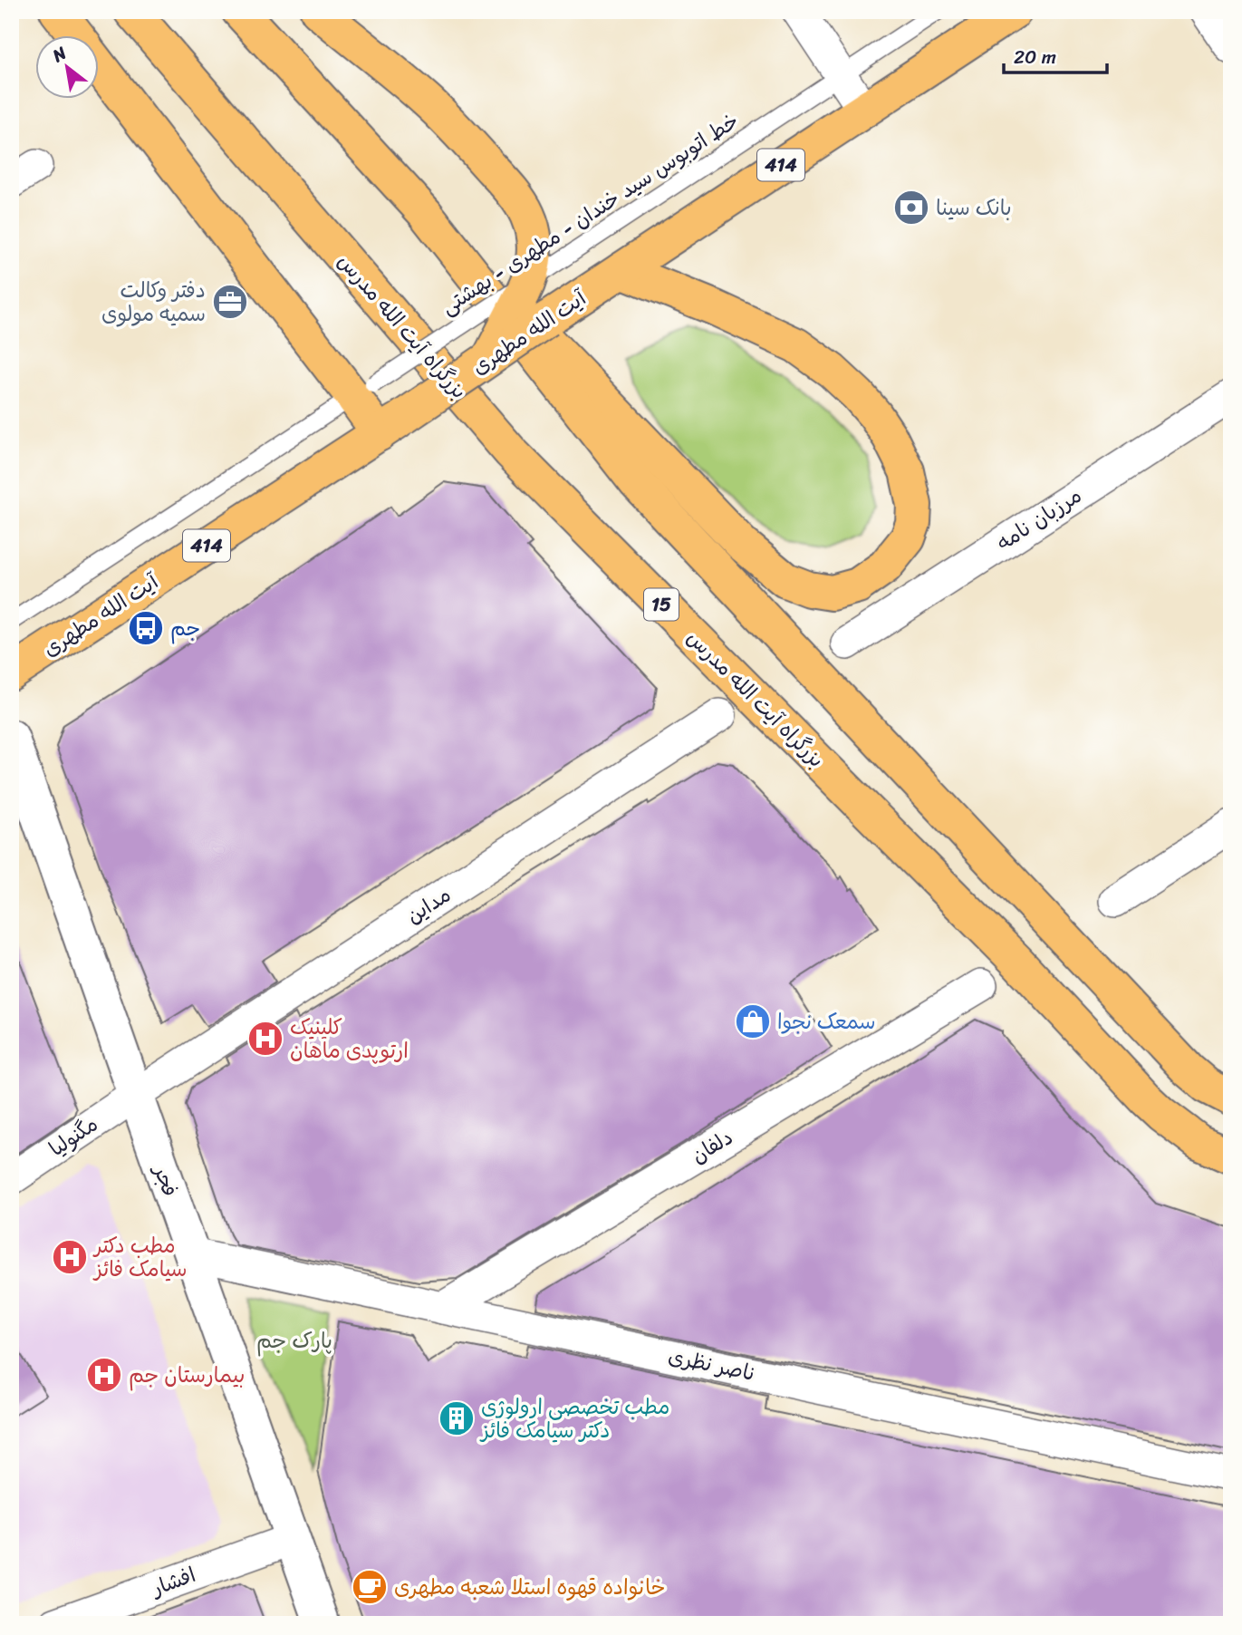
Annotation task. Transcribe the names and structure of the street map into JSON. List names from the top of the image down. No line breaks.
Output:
{"streets":{"main road":["414","بزرگراه آیت الله مدرس","آیت الله مطهری","15"],"street":["مرزبان نامه","مداین","مگنولیا","دلفان","فجر","ناصر نظری","افشار"],"lane":["خط اتوبوس سید خندان - مطهری - بهشتی"]},"crossings":[["مداین","مگنولیا"],["مداین","فجر"],["مگنولیا","فجر"],["دلفان","ناصر نظری"],["فجر","ناصر نظری"],["فجر","افشار"]],"parks":["پارک جم"],"places":{"bank":["بانک سینا"],"office":["دفتر وکالت سمیه مولوی"],"bus stop":["جم"],"shop":["سمعک نجوا"],"hospital":["کلینیک ارتوپدی ماهان","مطب دکتر سیامک فائز","بیمارستان جم"],"building":["مطب تخصصی ارولوژی دکتر سیامک فائز"],"cafe":["خانواده قهوه استلا شعبه مطهری"]},"scale_bar":"20 m","north":"top left"}
